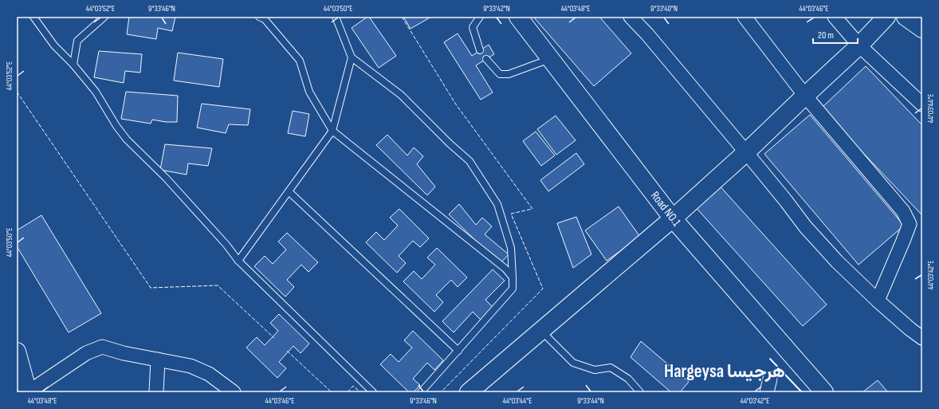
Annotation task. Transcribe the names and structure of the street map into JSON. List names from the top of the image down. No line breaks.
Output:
{"streets":{"main road":["Road NO.1"]},"districts":["Hargeysa هرجيسا"],"scale_bar":"20 m","coordinates":["44°03'52\"E","9°33'46\"N","44°03'50\"E","9°33'42\"N","44°03'48\"E","9°33'40\"N","44°03'46\"E","44°03'44\"E","44°03'42\"E","9°33'44\"N"]}
